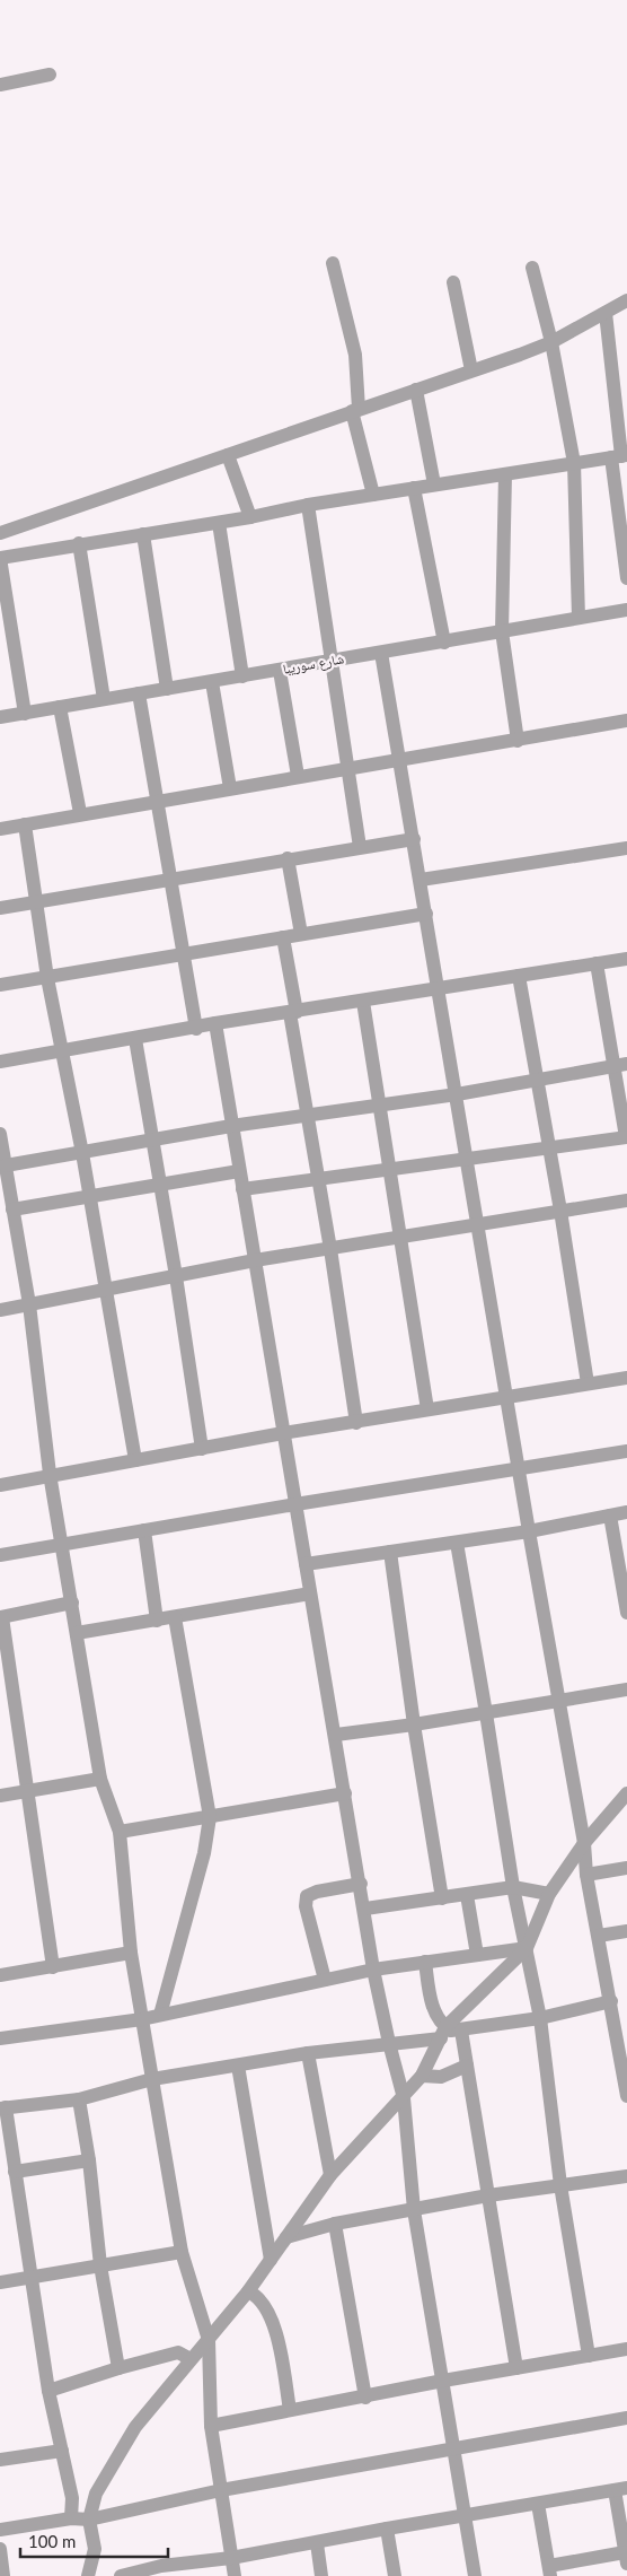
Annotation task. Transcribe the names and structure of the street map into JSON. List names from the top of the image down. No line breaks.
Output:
{"streets":{"street":["شارع سوريبا"]},"scale_bar":"100 m"}
